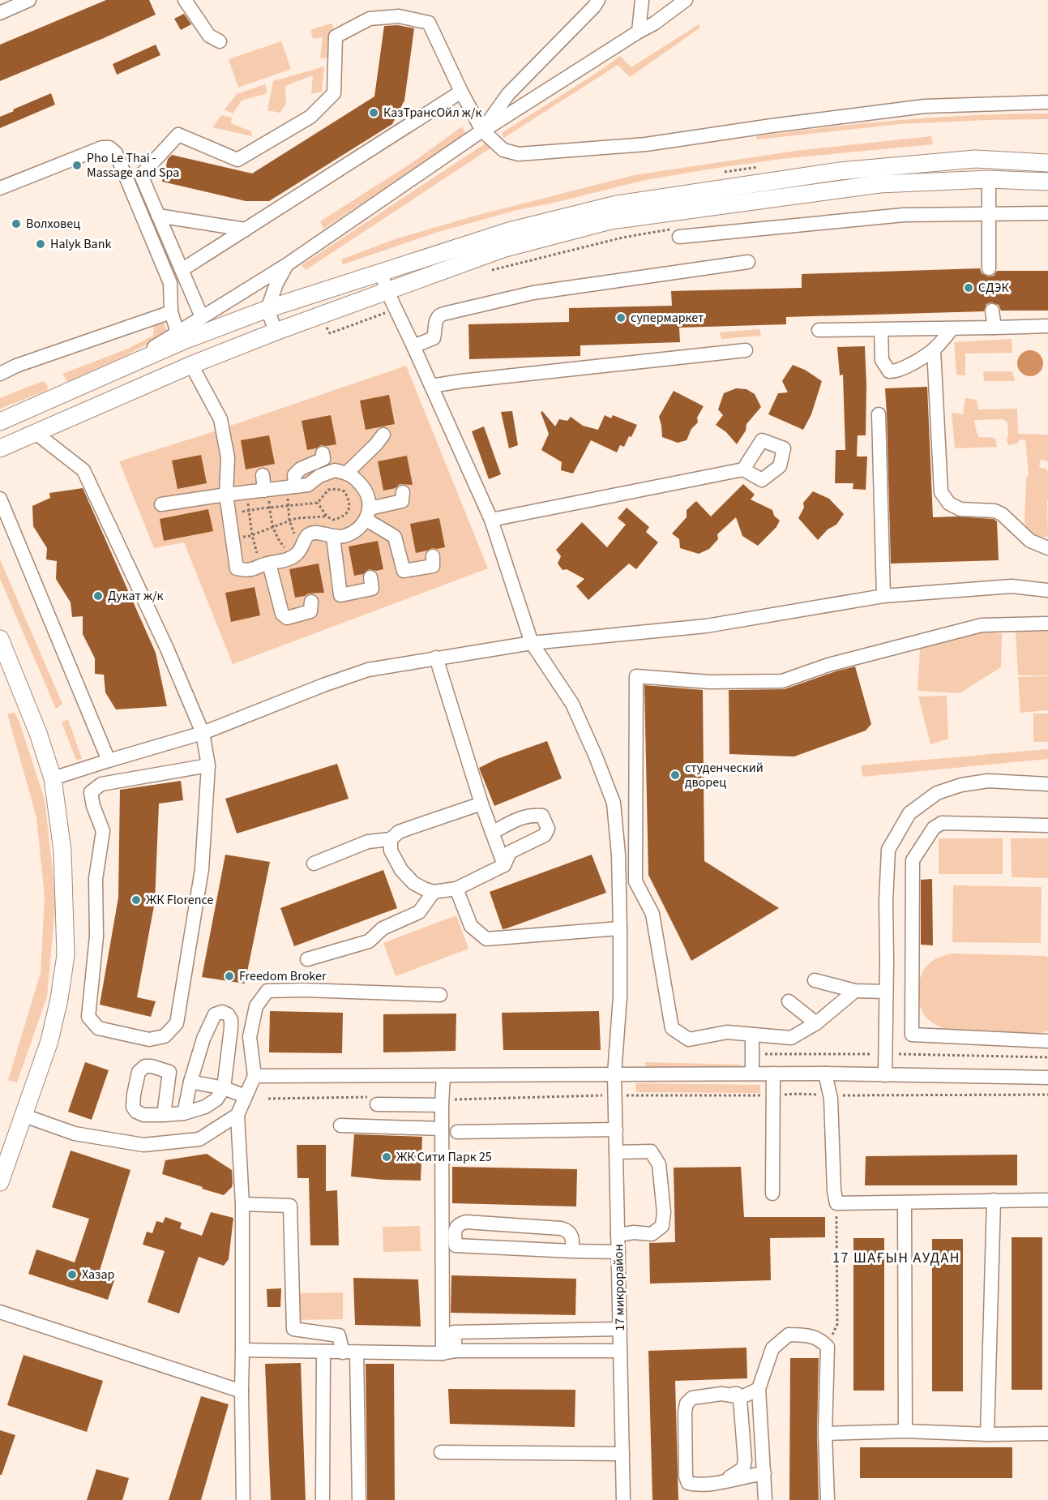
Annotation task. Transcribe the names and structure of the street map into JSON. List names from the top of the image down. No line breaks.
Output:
{"streets":{"street":["17 микрорайон"]},"districts":["17 ШАҒЫН АУДАН"],"places":["КазТрансОйл ж/к","Pho Le Thai - Massage and Spa","Волховец","Halyk Bank","СДЭК","супермаркет","Дукат ж/к","студенческий дворец","ЖК Florence","Freedom Broker","ЖК Сити Парк 25","Хазар"]}
